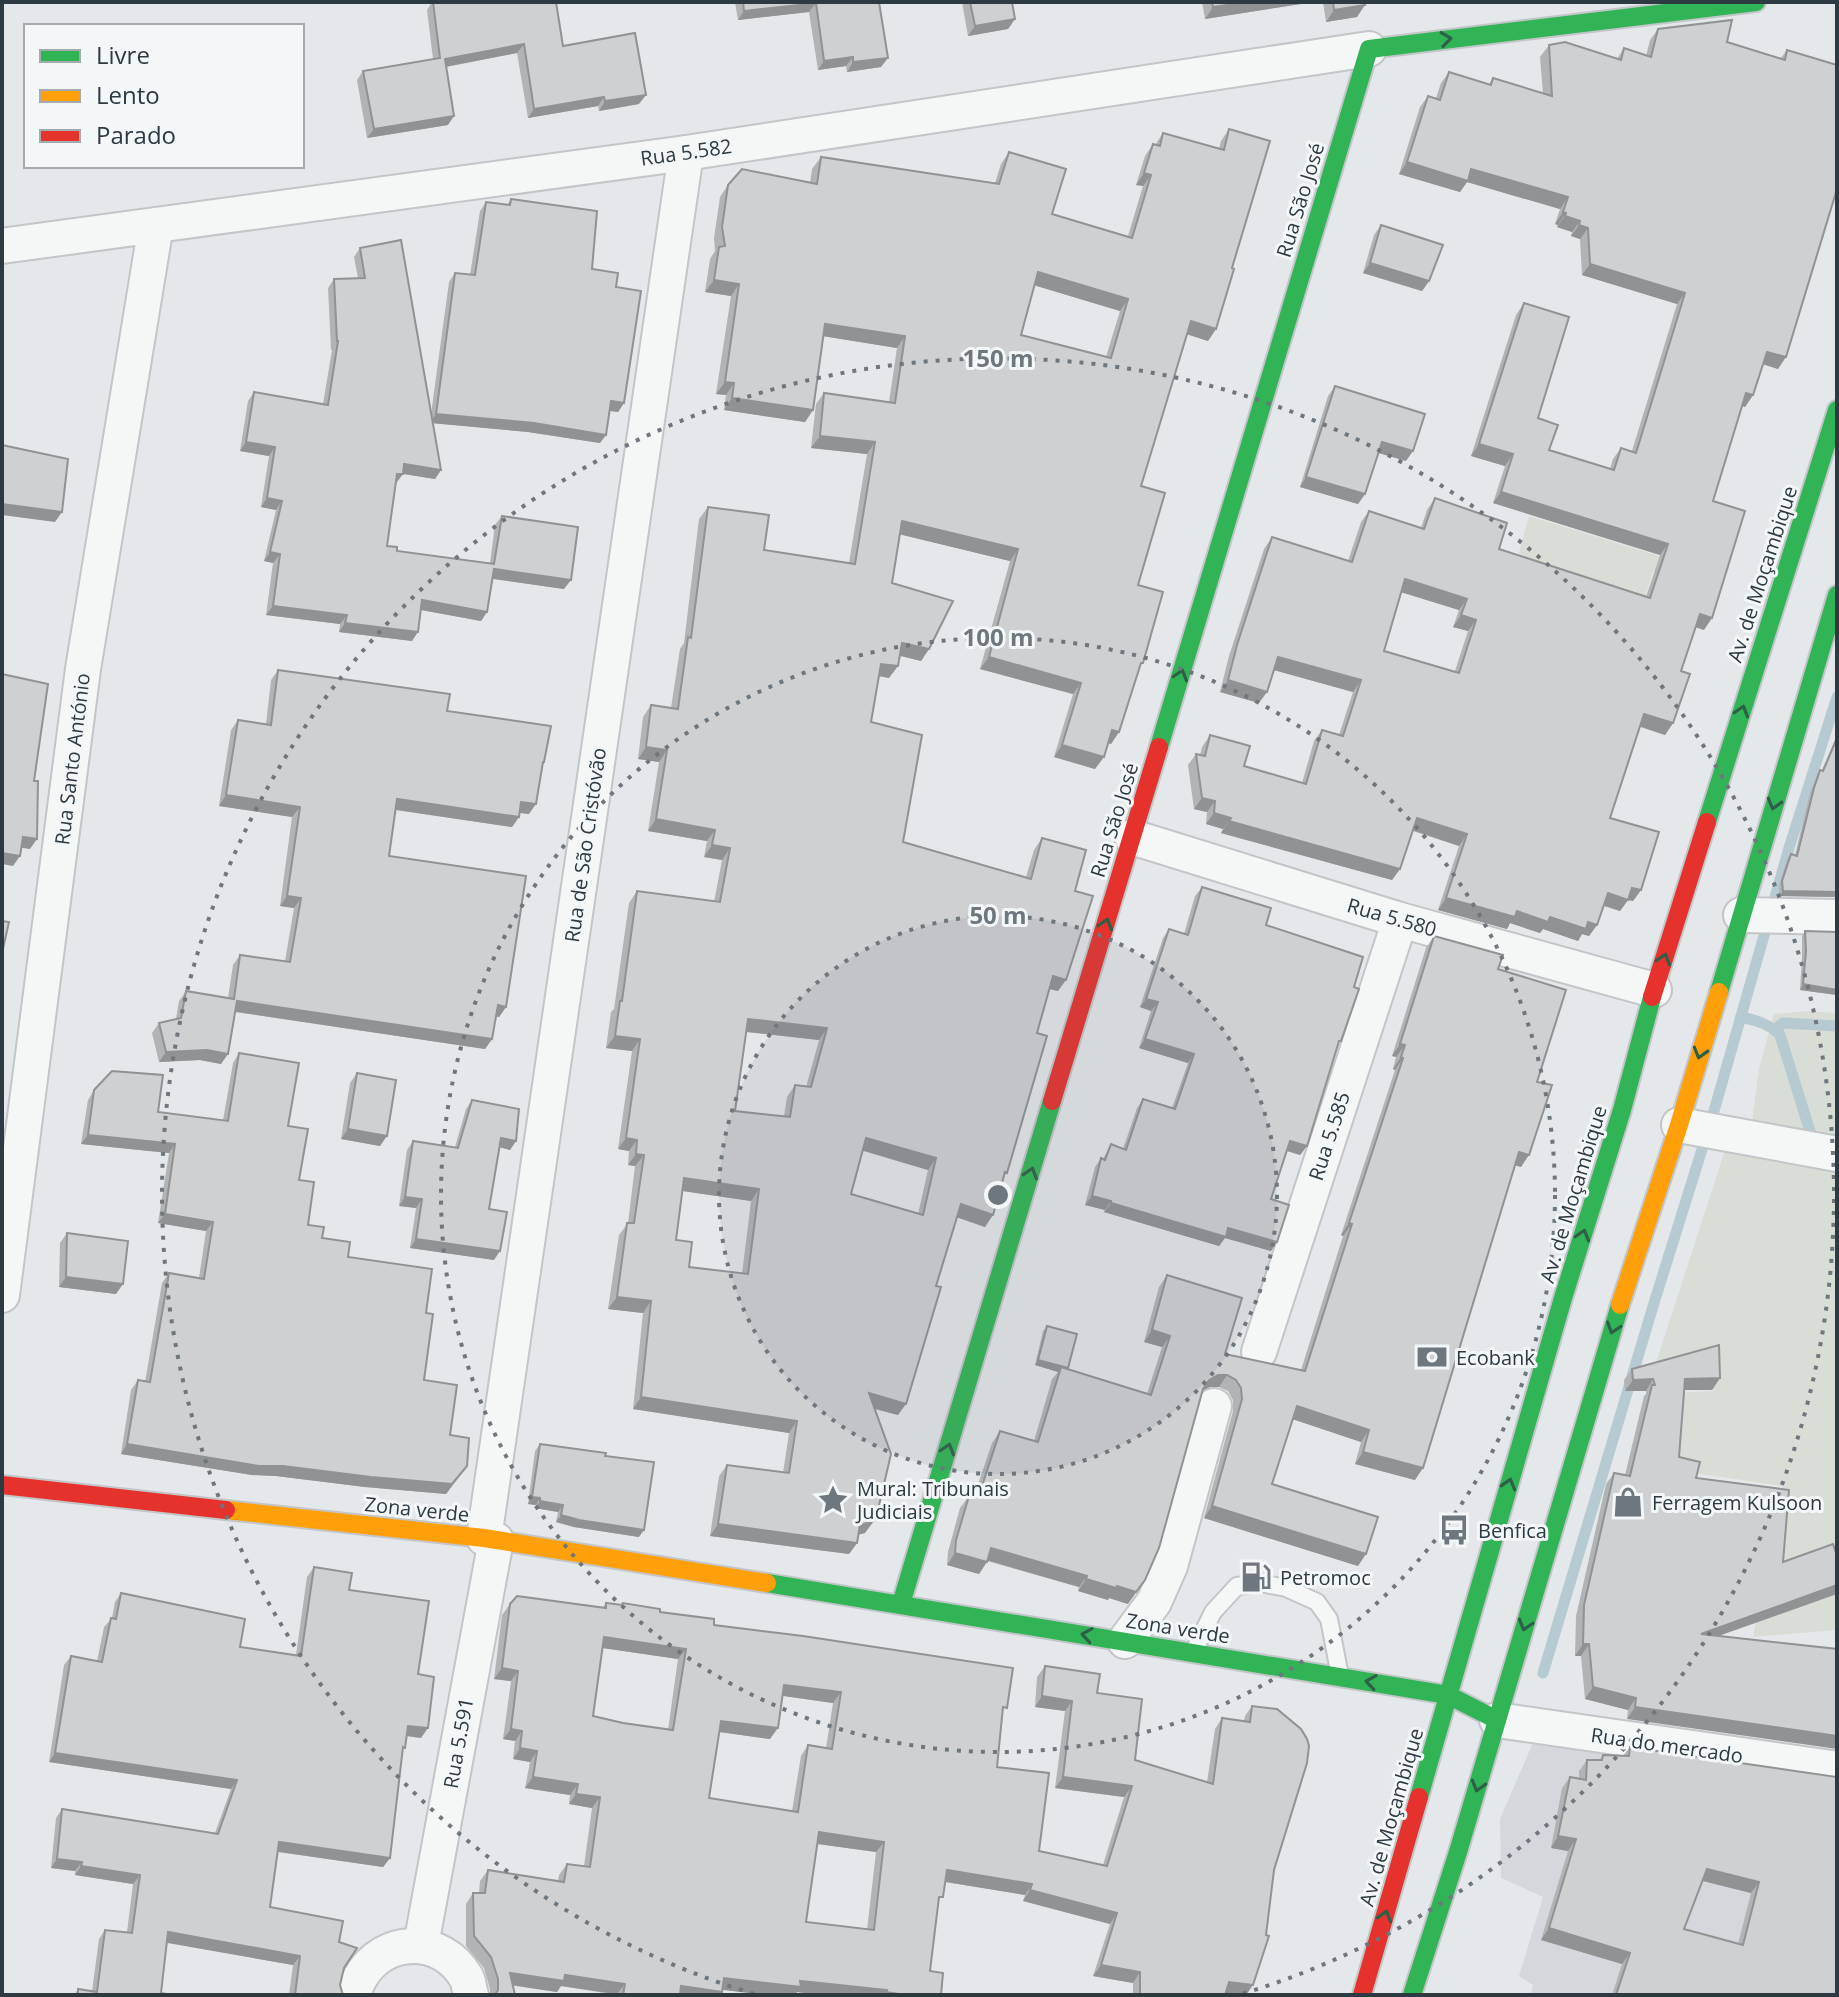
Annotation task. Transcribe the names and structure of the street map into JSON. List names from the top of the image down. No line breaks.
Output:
{"streets":{"main road":["Rua São José","Av. de Moçambique","Zona verde"],"street":["Rua 5.582","Rua Santo António","Rua de São Cristóvão","Rua 5.580","Rua 5.585","Rua 5.591","Rua do mercado"]},"crossings":[["Rua 5.582","Rua São José"],["Rua 5.582","Rua Santo António"],["Rua 5.582","Rua de São Cristóvão"],["Rua São José","Rua 5.580"],["Rua São José","Zona verde"],["Av. de Moçambique","Rua 5.580"],["Av. de Moçambique","Zona verde"],["Rua de São Cristóvão","Zona verde"],["Rua de São Cristóvão","Rua 5.591"],["Rua 5.580","Rua 5.585"],["Zona verde","Rua 5.591"],["Zona verde","Rua do mercado"]],"one_way":["Rua São José"],"places":{"bank":["Ecobank"],"place":["Mural: Tribunais Judiciais"],"shop":["Ferragem Kulsoon"],"bus stop":["Benfica"],"fuel station":["Petromoc"]},"legend":["Livre","Lento","Parado"],"rings":["150 m","100 m","50 m"]}
